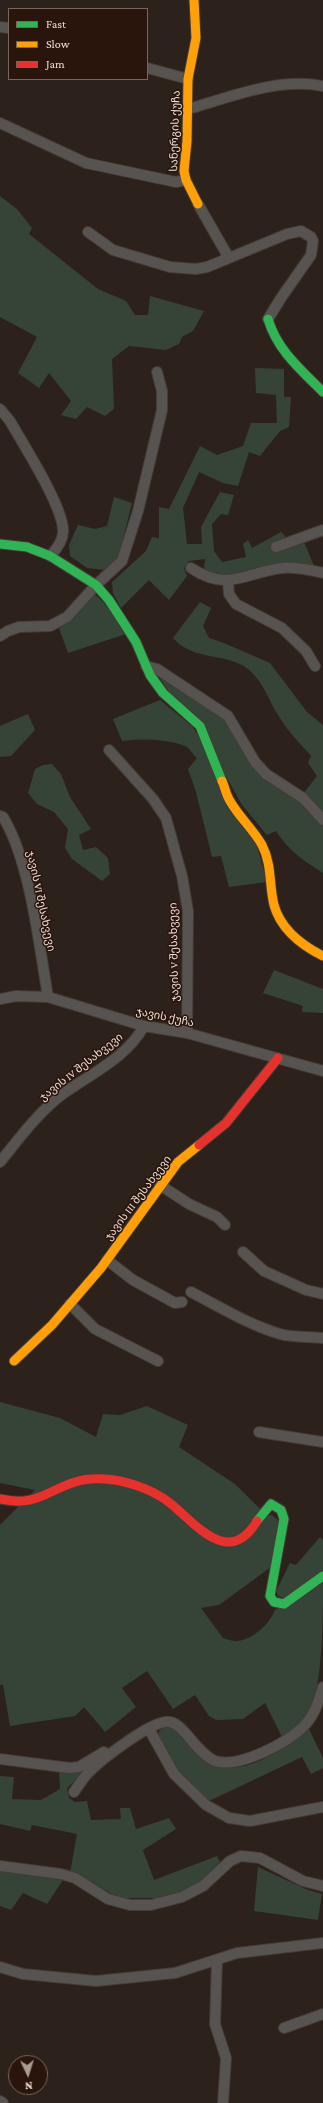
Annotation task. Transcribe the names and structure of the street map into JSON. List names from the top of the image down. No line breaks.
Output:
{"streets":{"street":["სანერგის ქუჩა","ჯავის VI შესახვევი","ჯავის V შესახვევი","ჯავის ქუჩა","ჯავის IV შესახვევი","ჯავის III შესახვევი"]},"crossings":[["ჯავის VI შესახვევი","ჯავის ქუჩა"],["ჯავის V შესახვევი","ჯავის ქუჩა"],["ჯავის ქუჩა","ჯავის IV შესახვევი"],["ჯავის ქუჩა","ჯავის III შესახვევი"]],"legend":["Fast","Slow","Jam"],"north":"bottom"}
